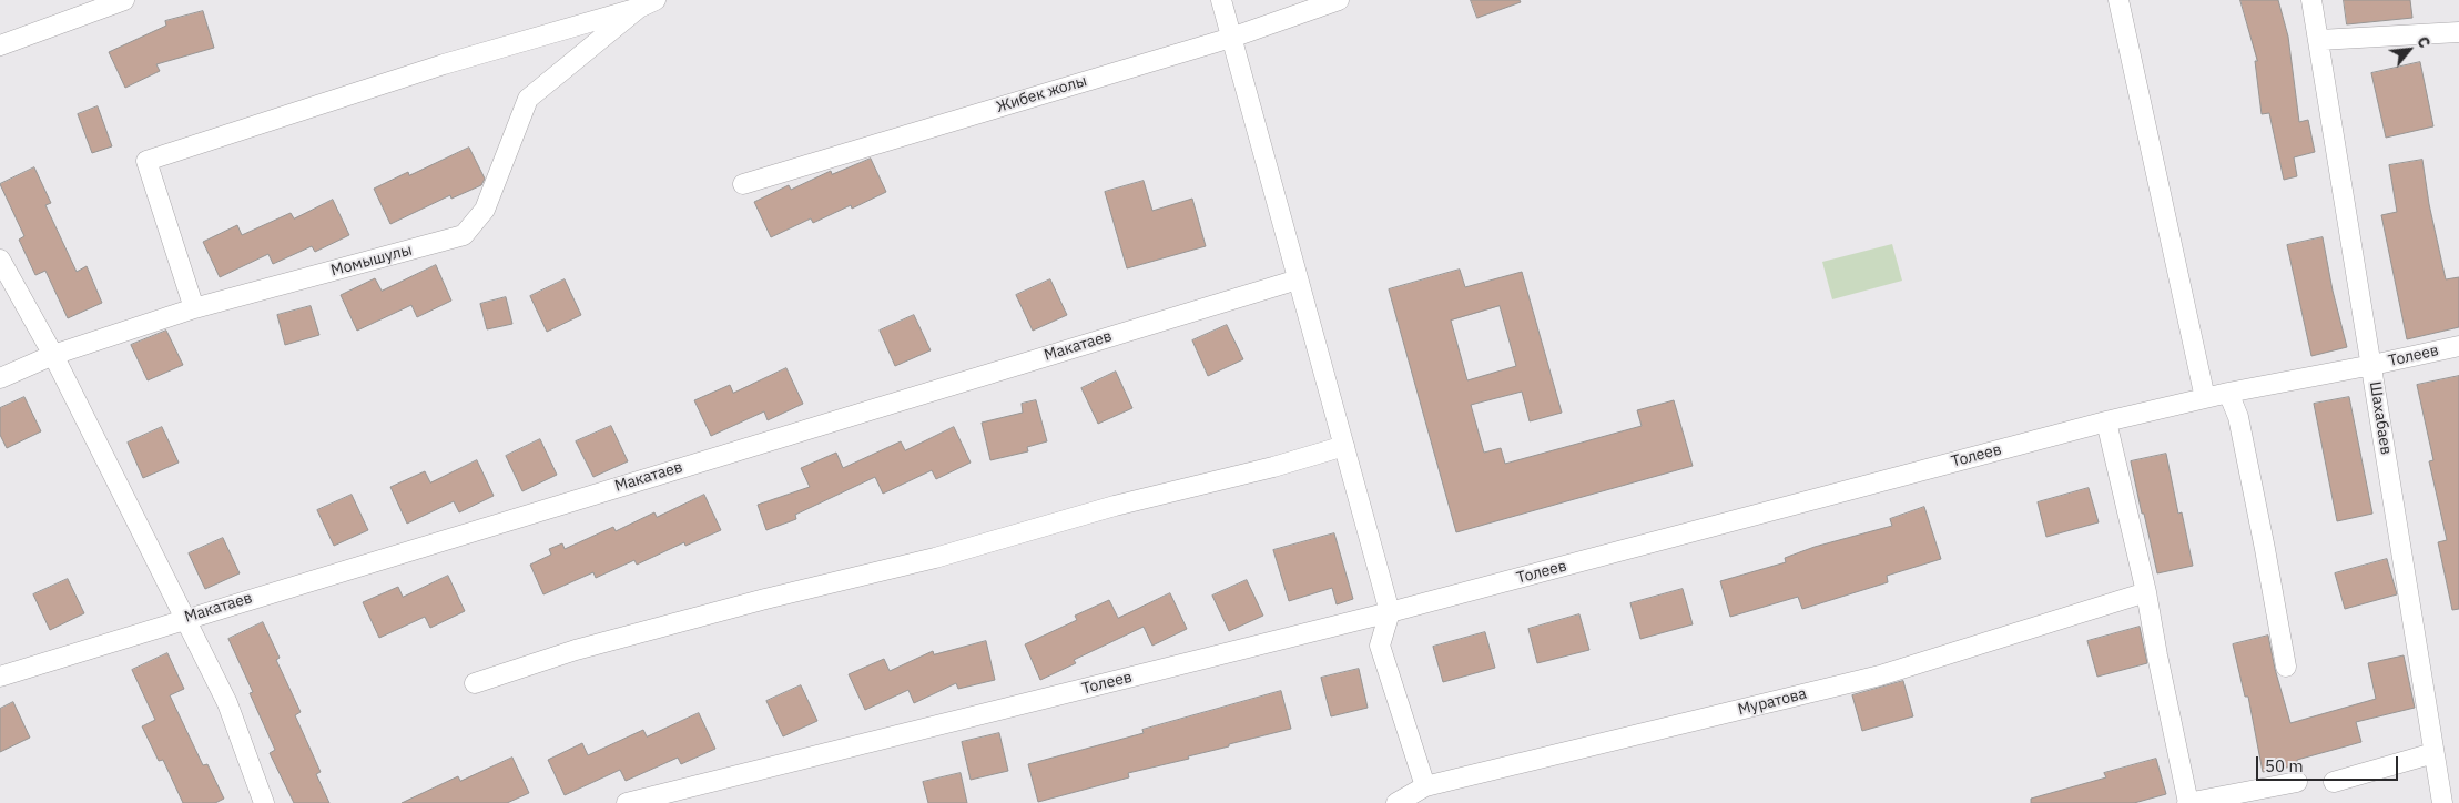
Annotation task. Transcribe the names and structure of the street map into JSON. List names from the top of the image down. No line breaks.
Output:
{"streets":{"street":["Жибек жолы","Момышулы","Макатаев","Толеев","Шахабаев","Муратова"]},"crossings":[["Толеев","Шахабаев"]],"scale_bar":"50 m","north":"top right"}
